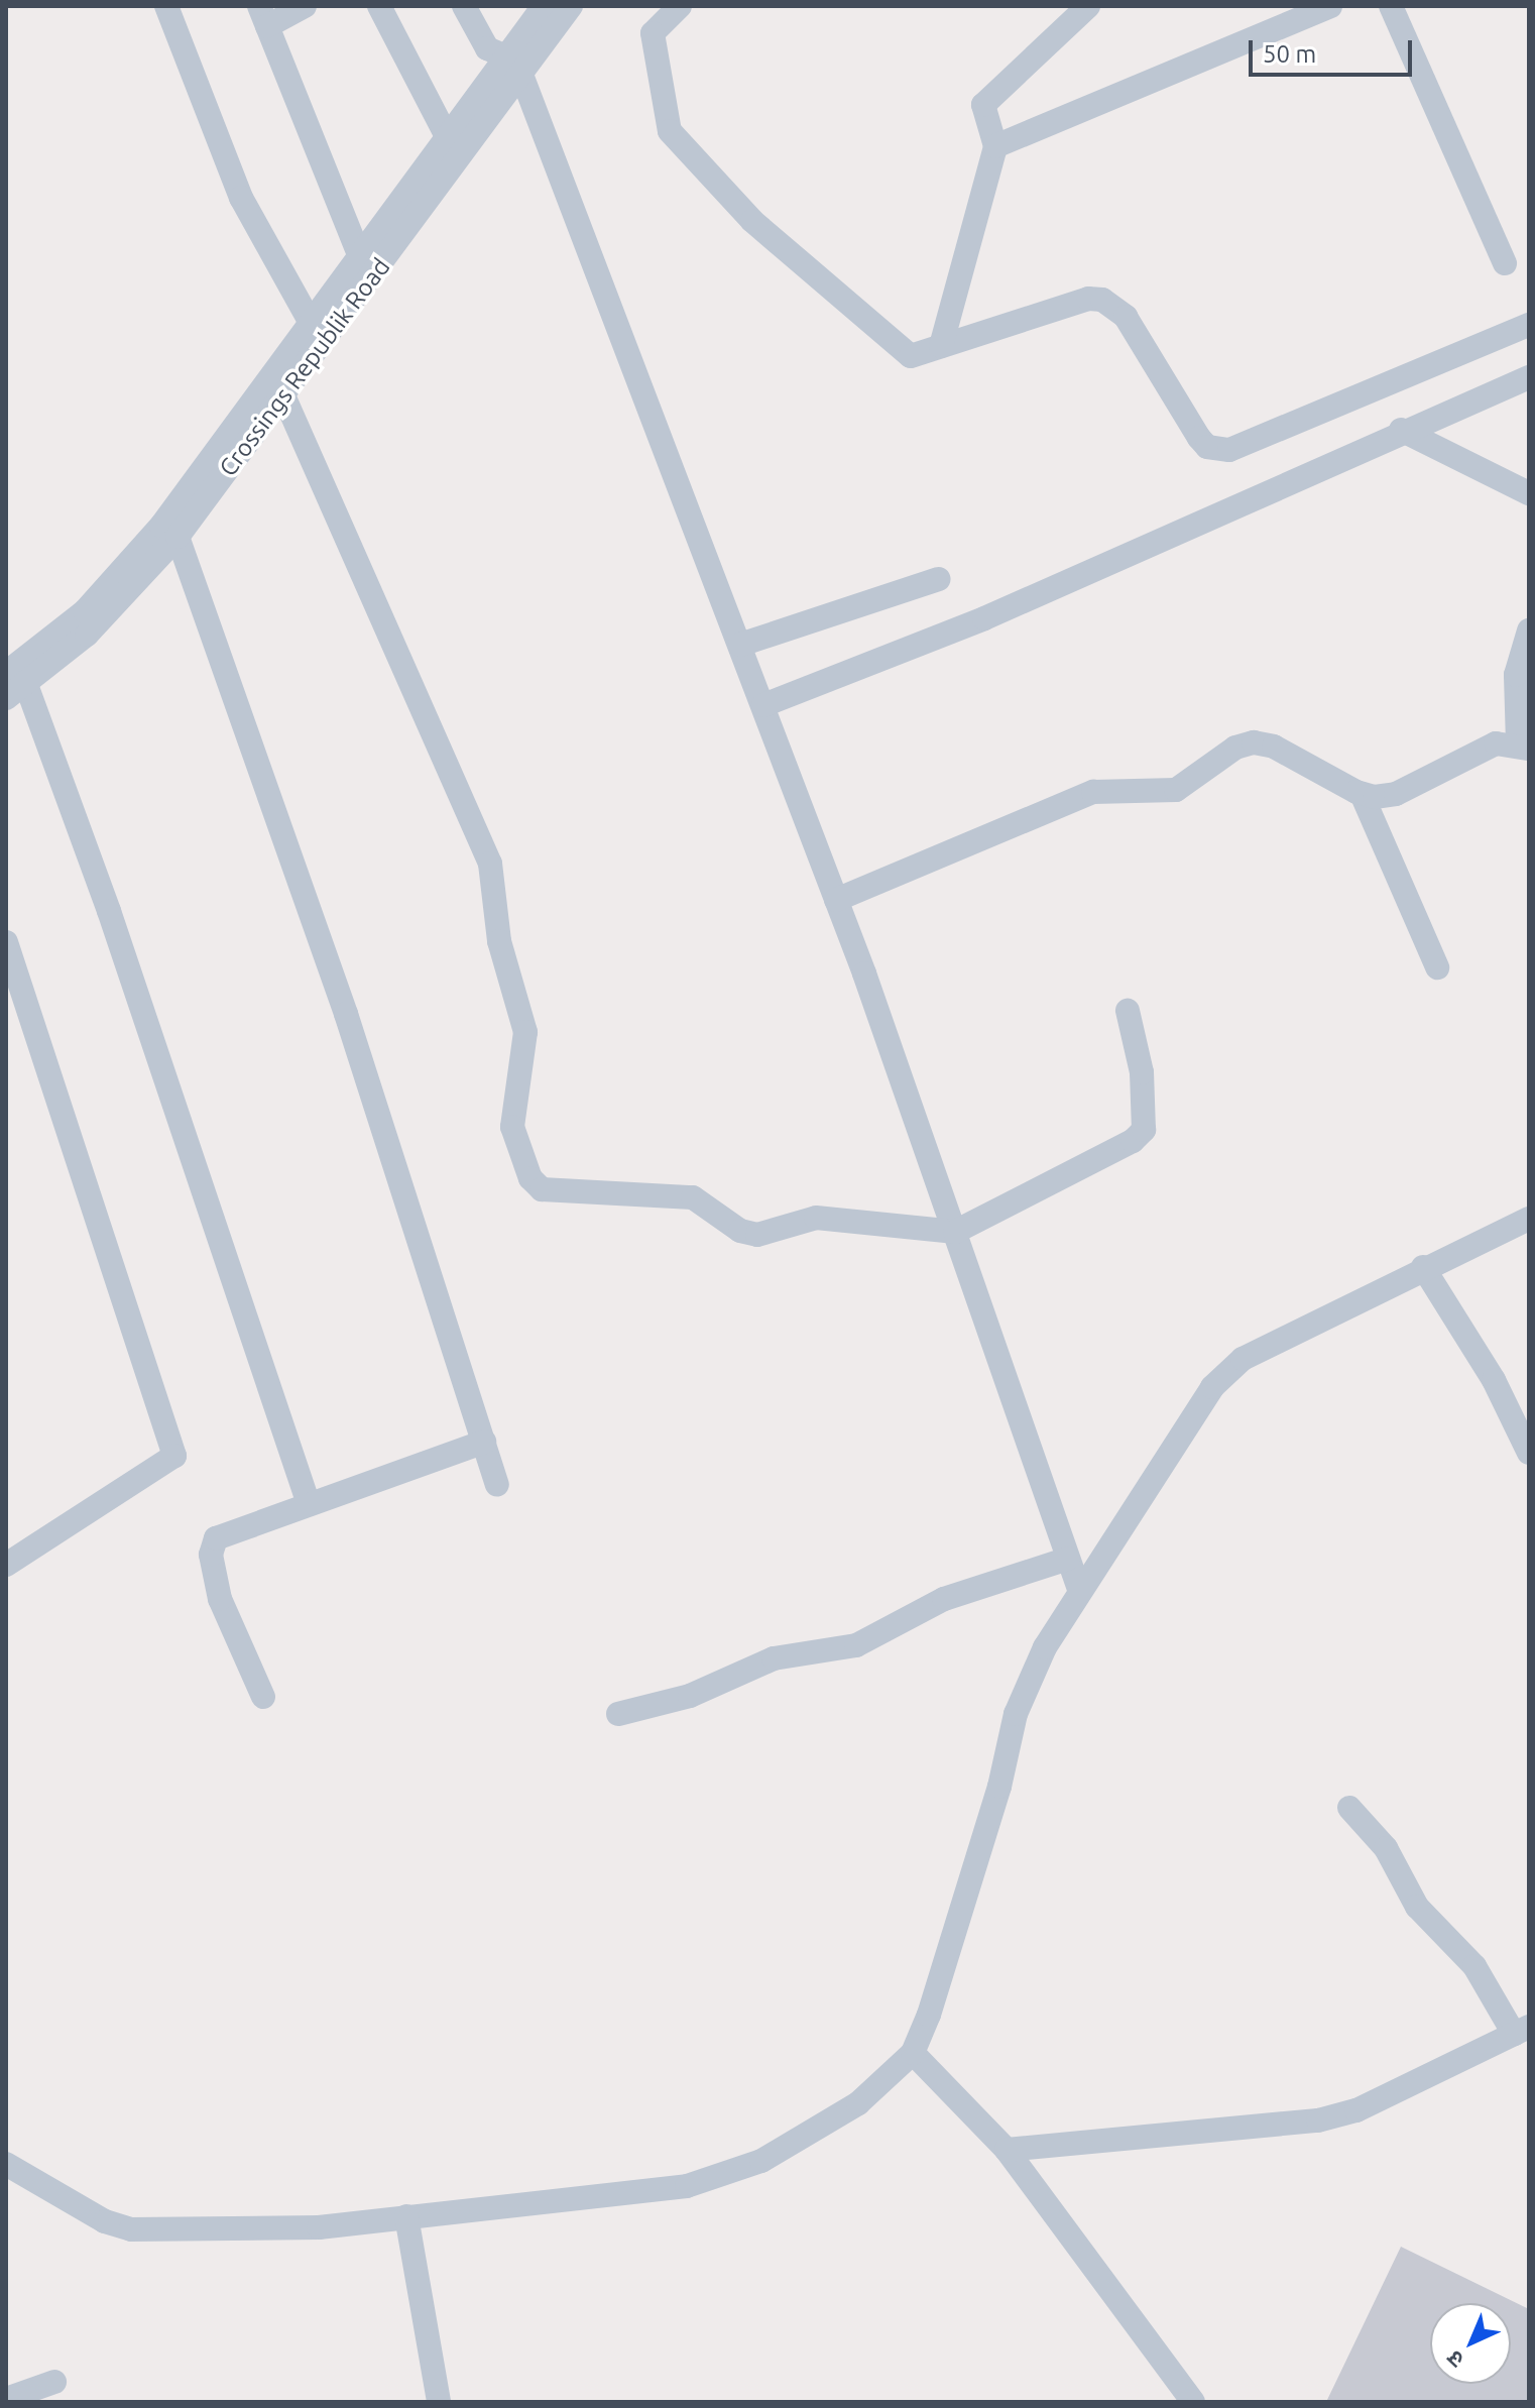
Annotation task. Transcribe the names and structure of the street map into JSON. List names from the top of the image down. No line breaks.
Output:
{"streets":{"street":["Crossings Republik Road"]},"scale_bar":"50 m","north":"bottom left"}
